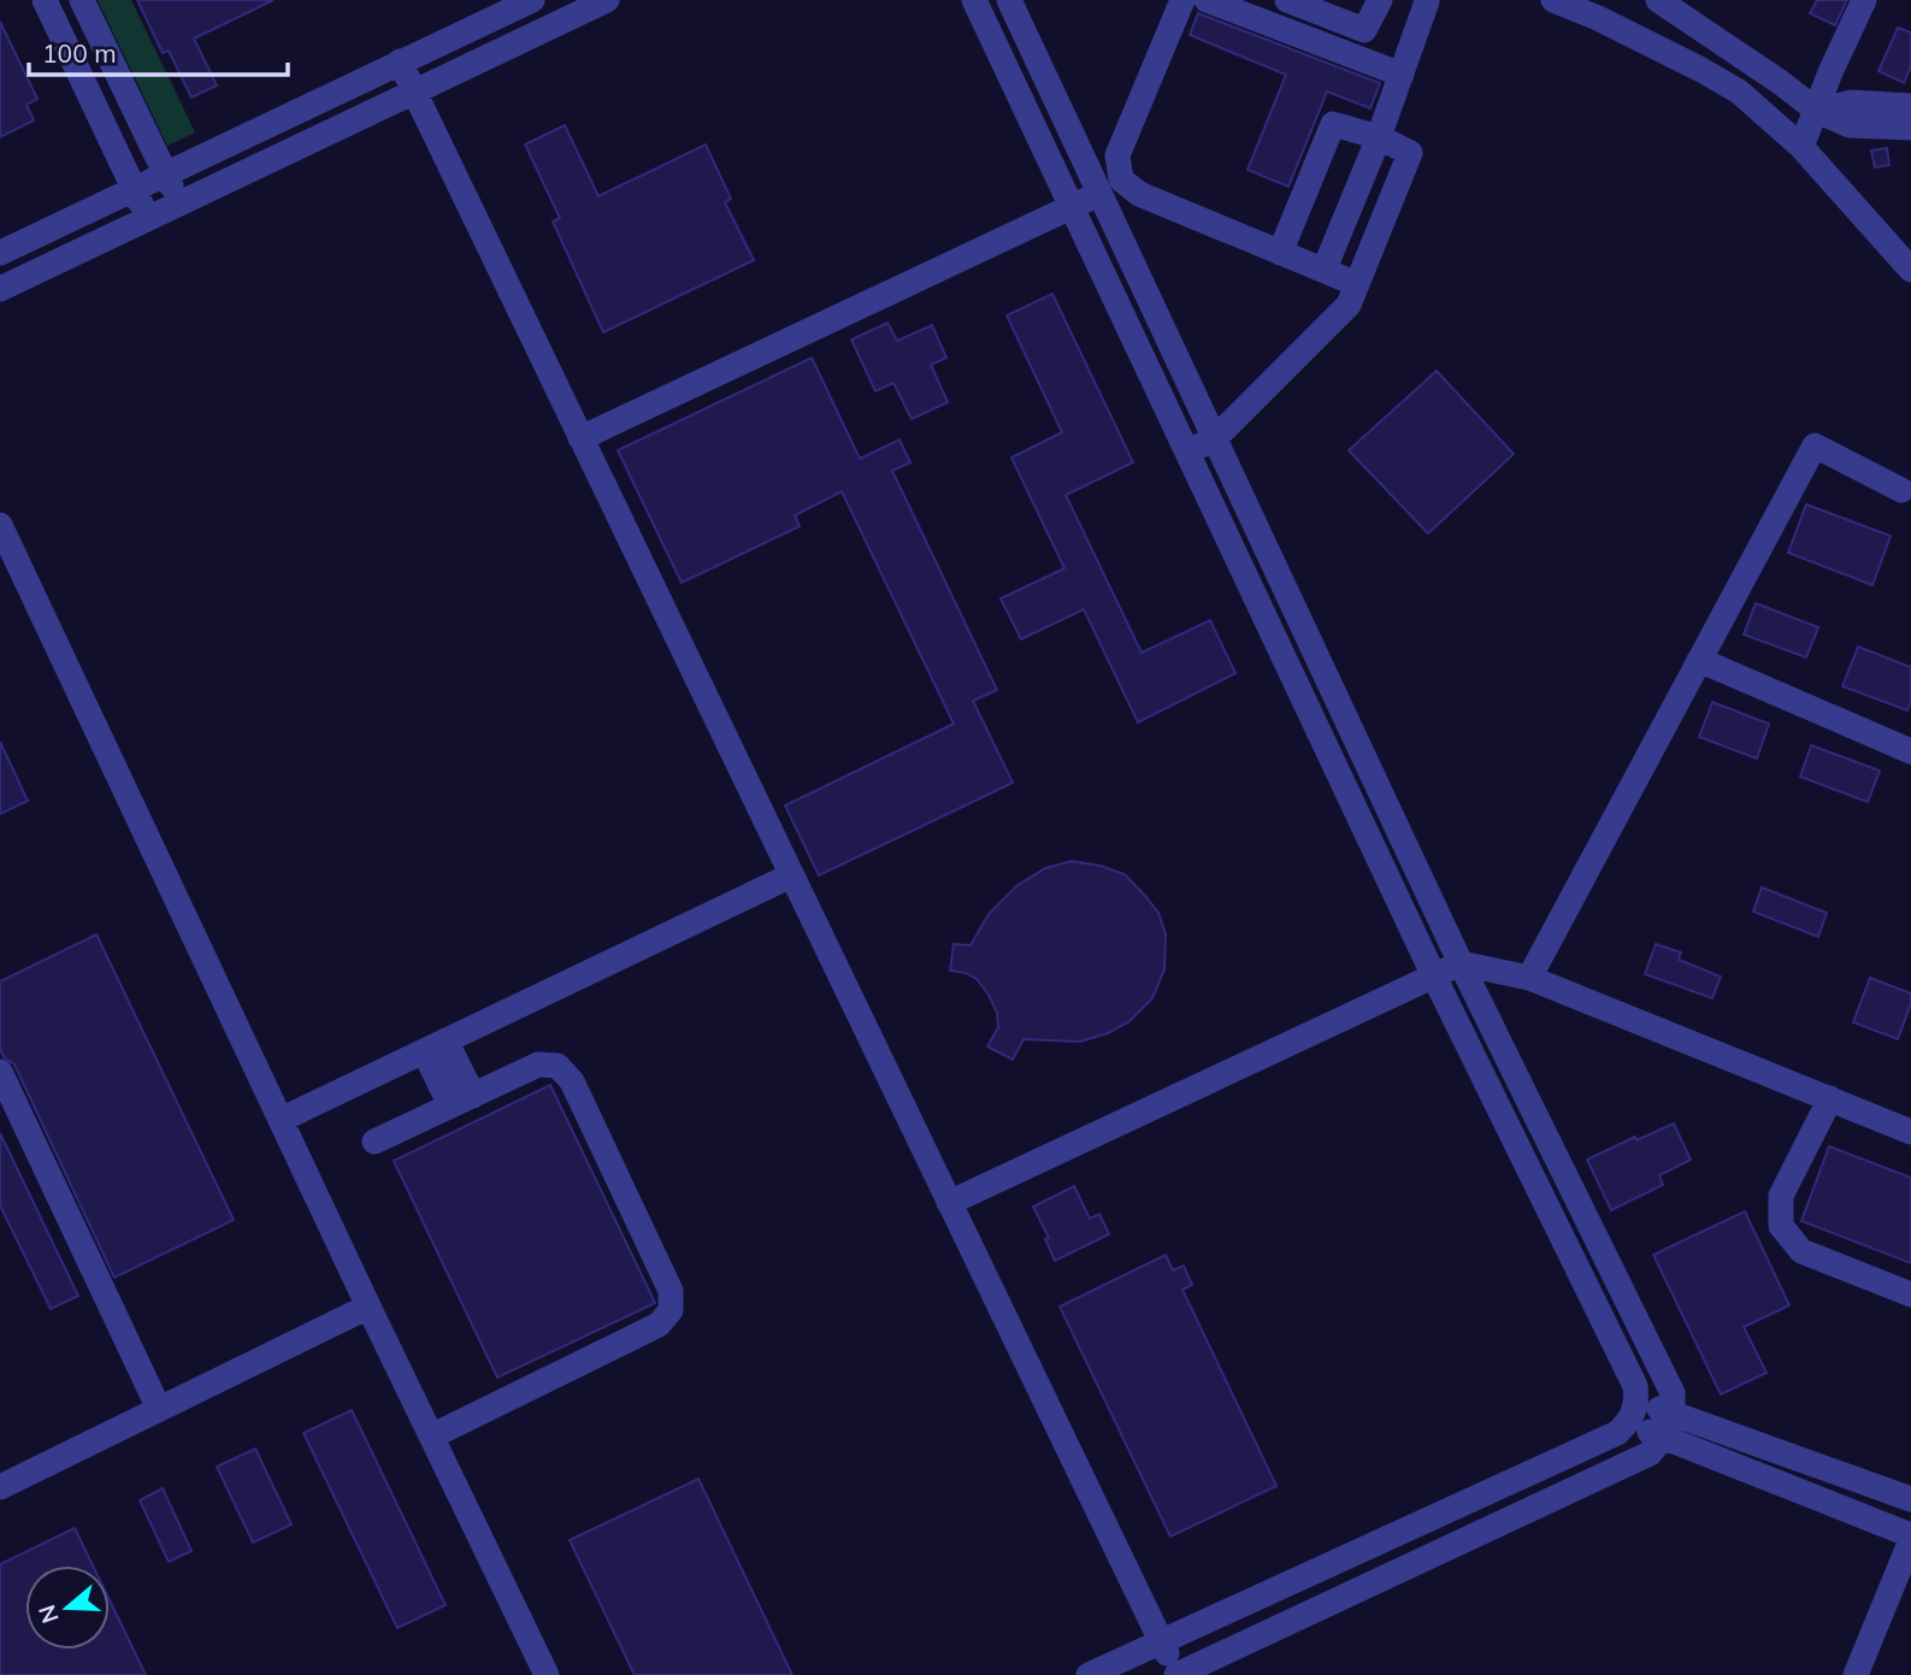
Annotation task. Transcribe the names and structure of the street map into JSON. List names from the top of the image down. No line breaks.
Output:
{"scale_bar":"100 m","north":"left"}
